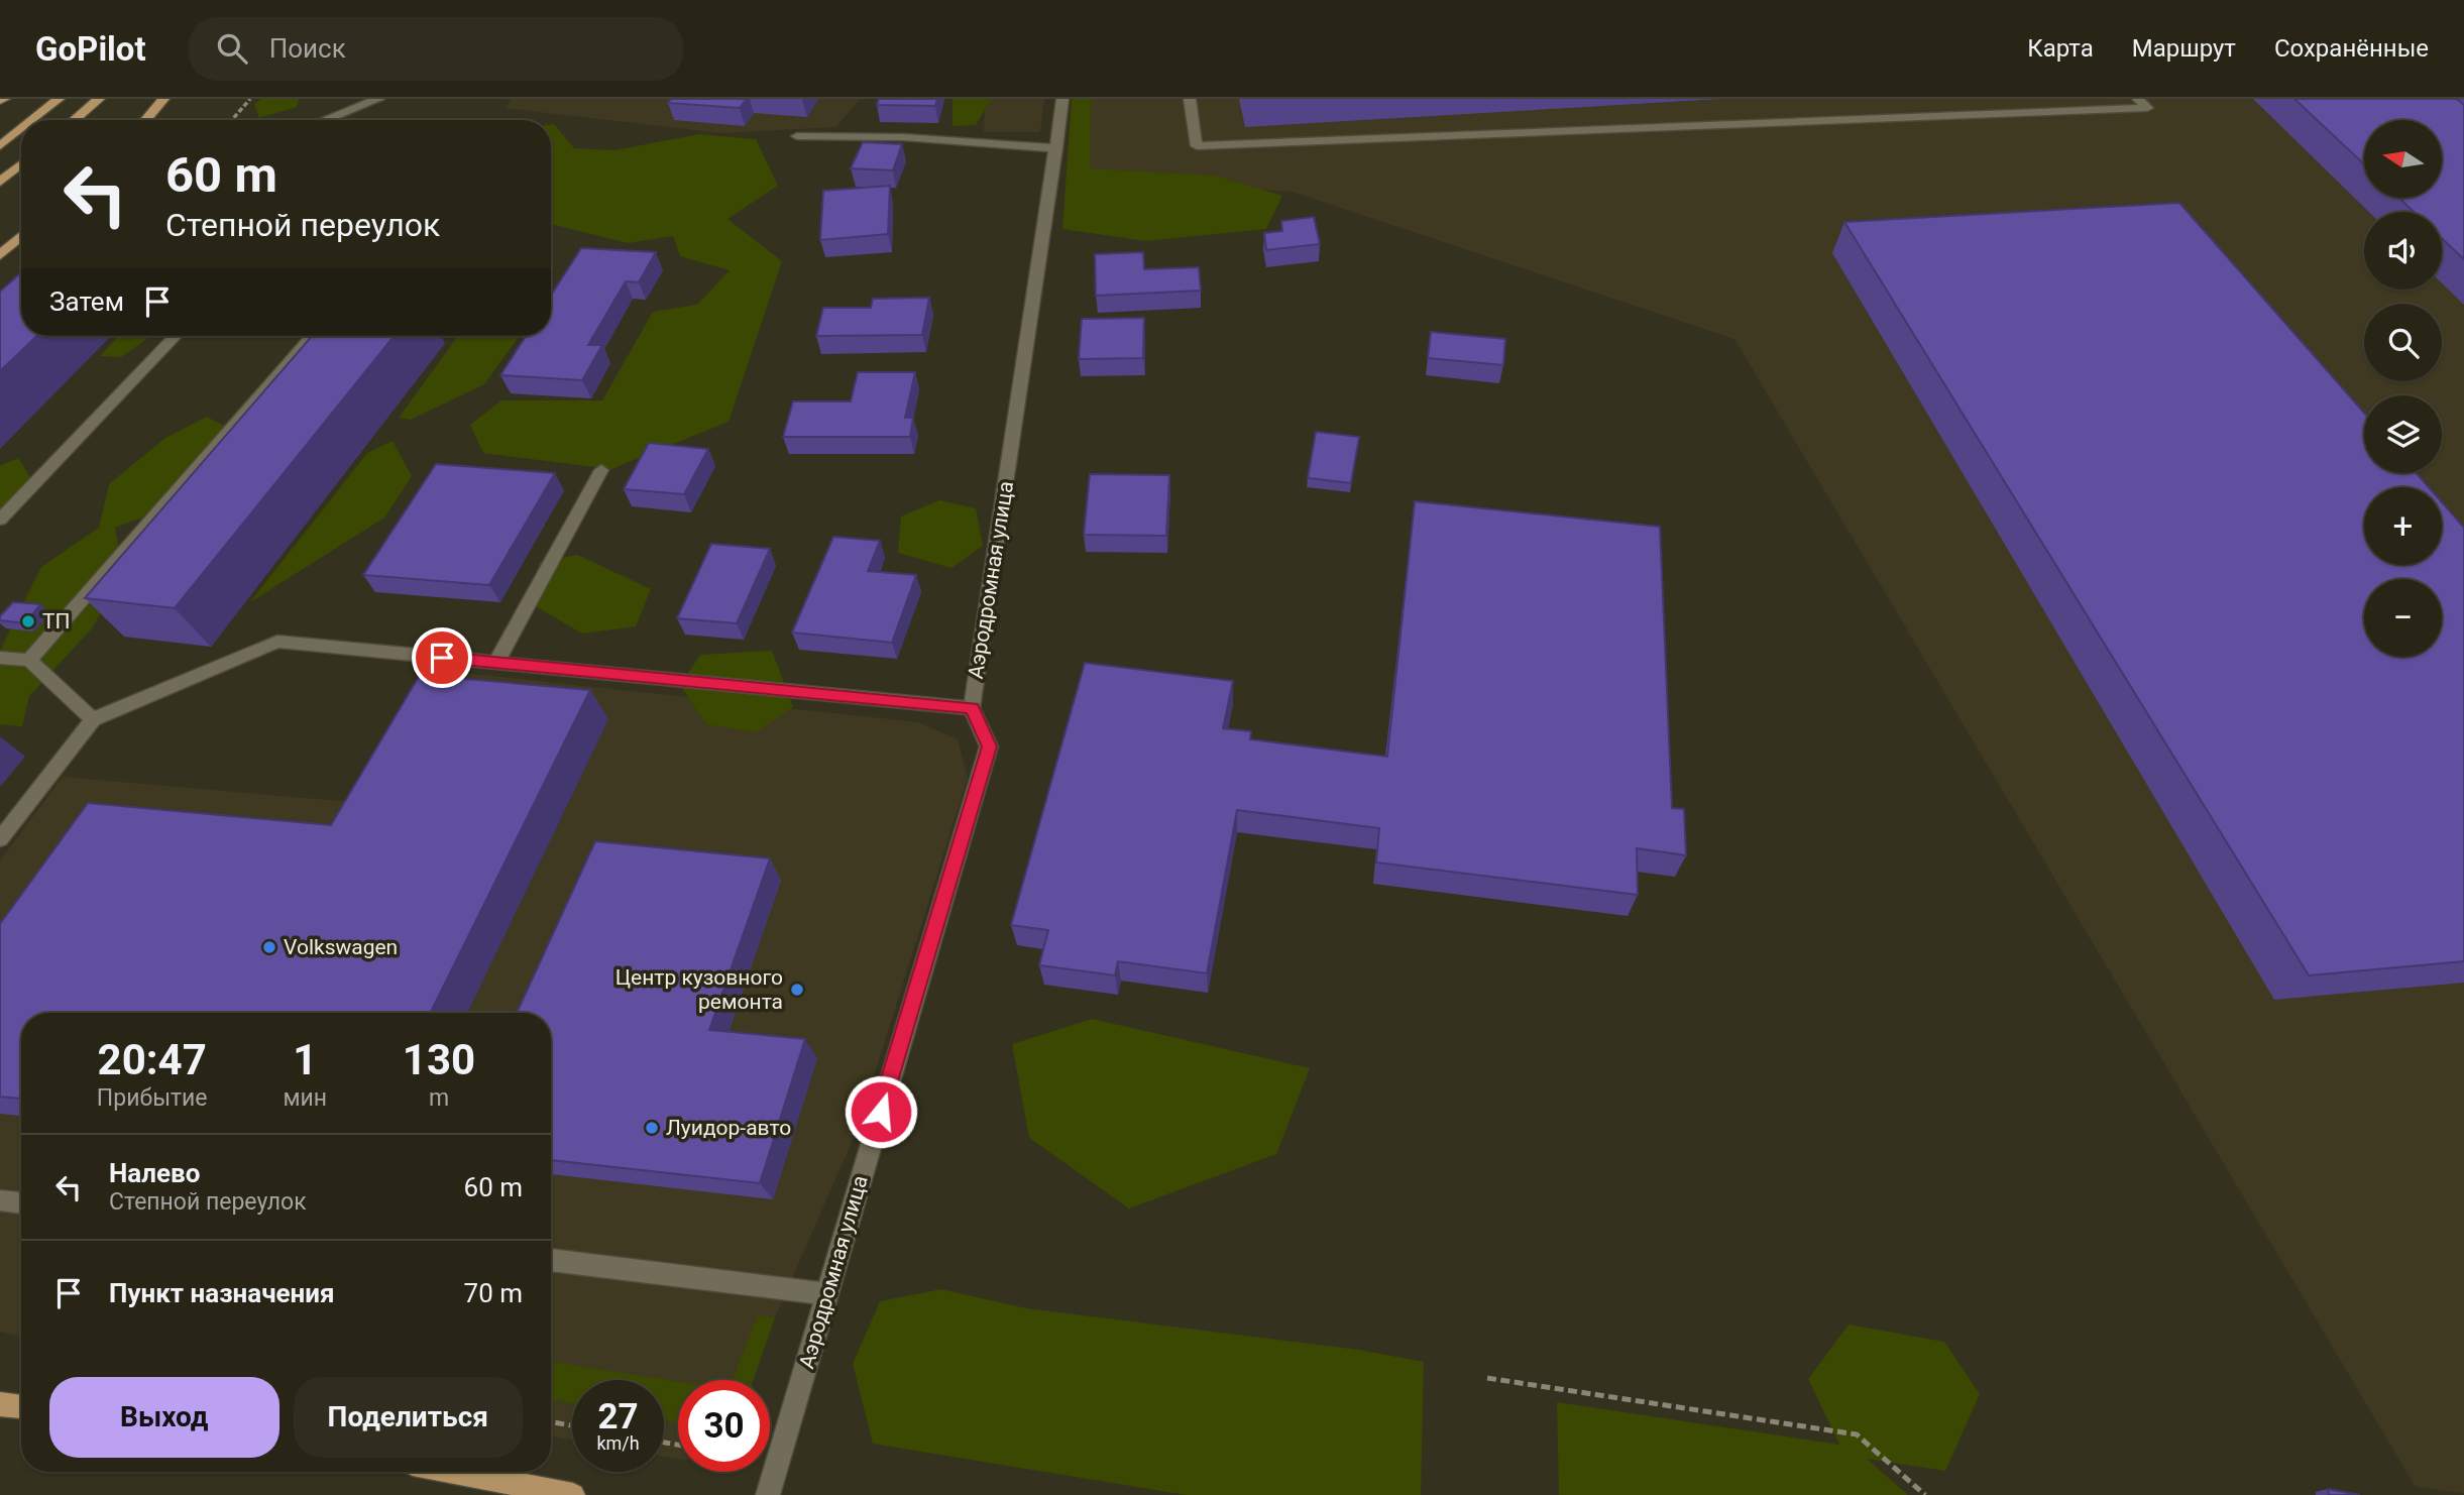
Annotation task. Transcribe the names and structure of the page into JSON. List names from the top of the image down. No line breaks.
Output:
{"streets":{"street":["Аэродромная улица"]},"places":["ТП","Volkswagen","Центр кузовного ремонта","Луидор-авто"],"north":"left","page":{"header":"GoPilot","search":"Поиск","nav":["Карта","Маршрут","Сохранённые"],"map_buttons":["+","−"],"turn":["60 m","Степной переулок"],"then":"Затем","eta":["20:47","Прибытие","1","мин","130","m"],"list":[{"name":"Налево","note":"Степной переулок","value":"60 m"},{"name":"Пункт назначения","value":"70 m"}],"buttons":["Выход","Поделиться"],"speed":"27 km/h","limit":"30"}}
